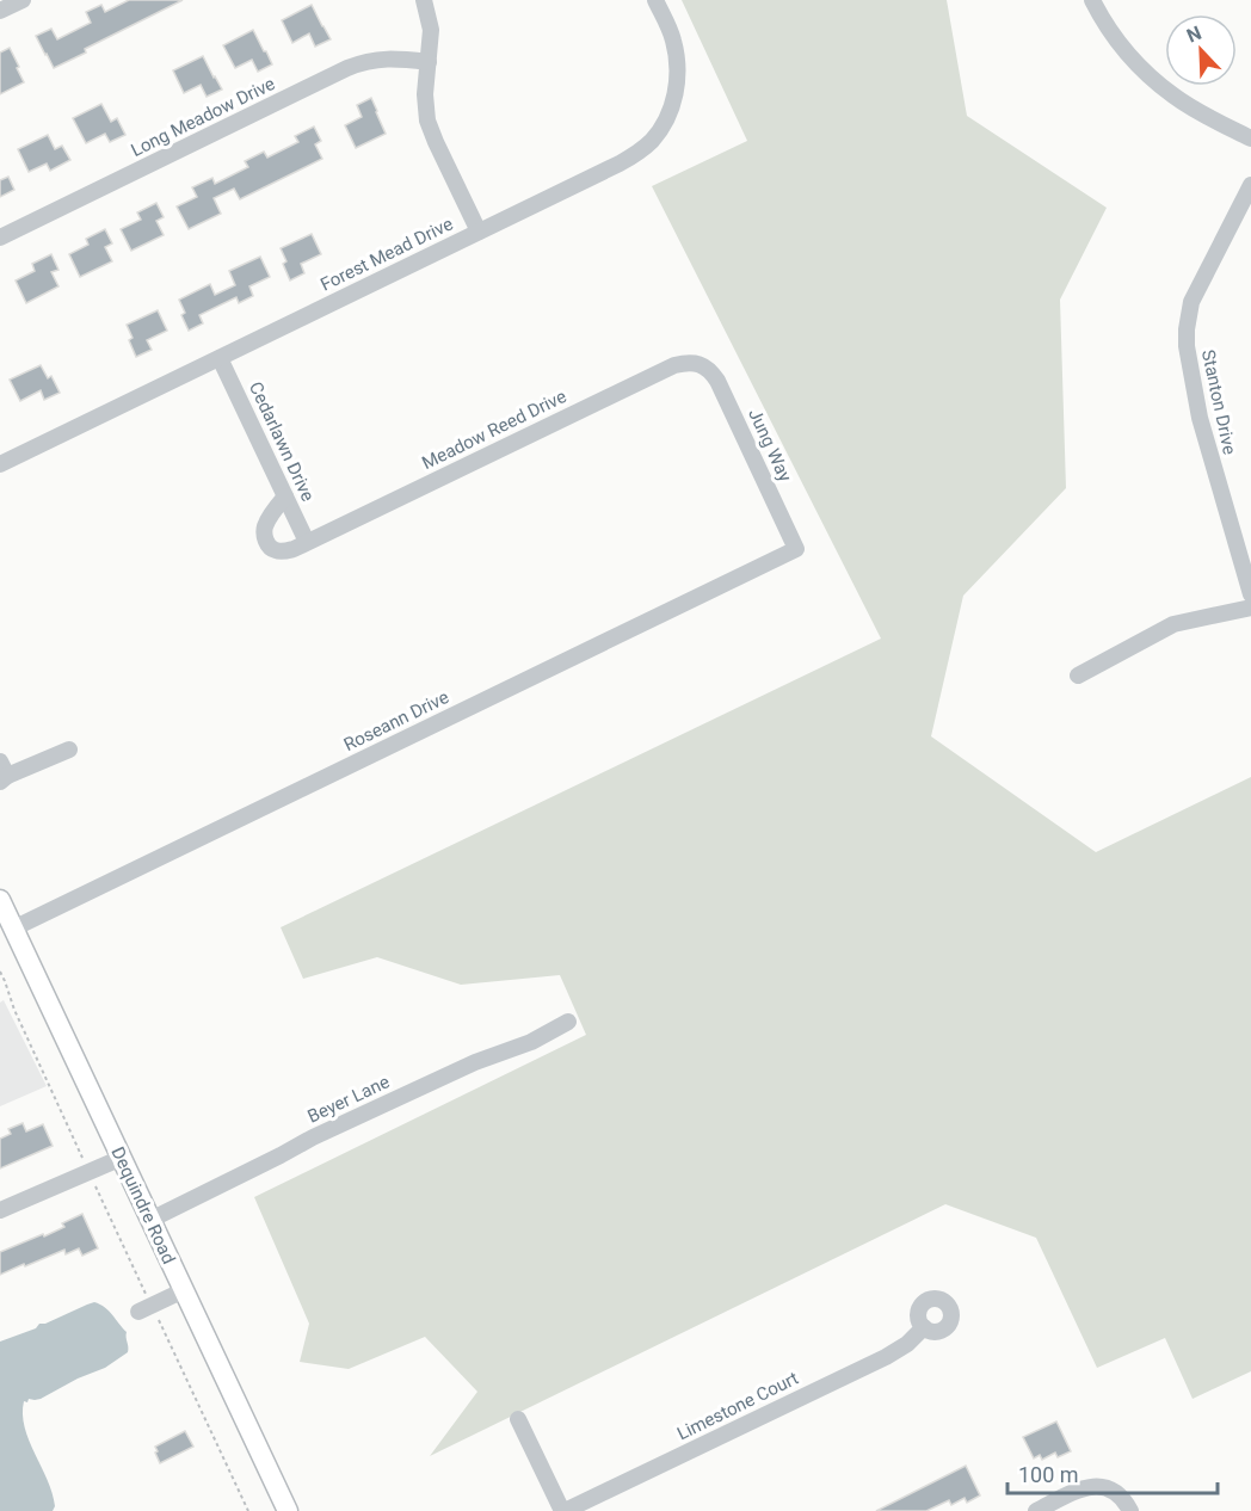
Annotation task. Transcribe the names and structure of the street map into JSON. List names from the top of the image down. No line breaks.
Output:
{"streets":{"main road":["Dequindre Road"],"street":["Long Meadow Drive","Forest Mead Drive","Stanton Drive","Meadow Reed Drive","Cedarlawn Drive","Jung Way","Roseann Drive","Beyer Lane","Limestone Court"]},"crossings":[["Forest Mead Drive","Cedarlawn Drive"],["Meadow Reed Drive","Cedarlawn Drive"],["Meadow Reed Drive","Jung Way"],["Jung Way","Roseann Drive"],["Roseann Drive","Dequindre Road"],["Beyer Lane","Dequindre Road"]],"scale_bar":"100 m","north":"top left"}
